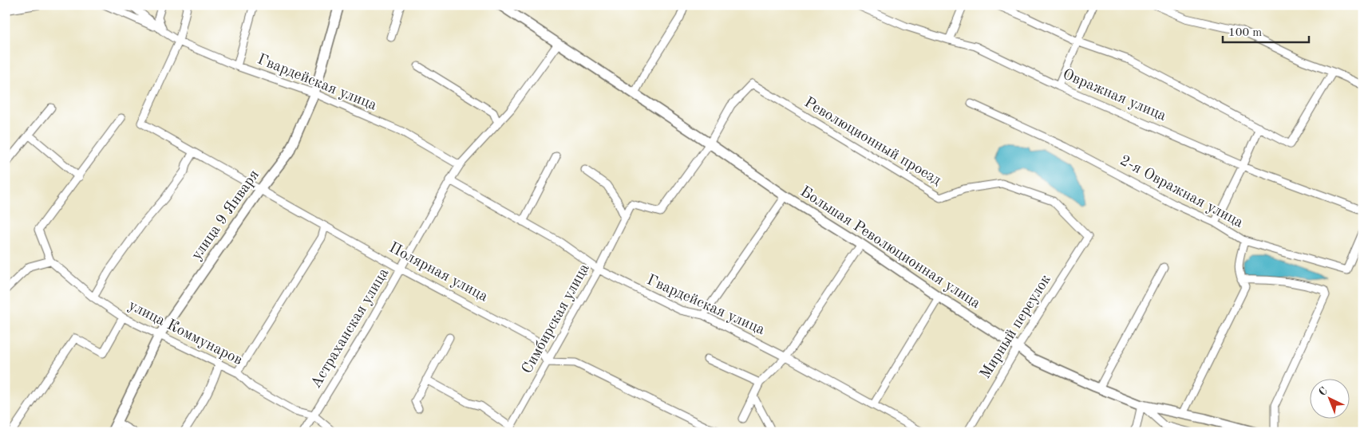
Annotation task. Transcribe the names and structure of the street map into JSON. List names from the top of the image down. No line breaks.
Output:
{"streets":{"street":["Гвардейская улица","Овражная улица","Революционный проезд","2-я Овражная улица","улица 9 Января","Большая Революционная улица","Полярная улица","Симбирская улица","Мирный переулок","Астраханская улица","улица Коммунаров"]},"crossings":[["Гвардейская улица","улица 9 Января"],["Гвардейская улица","Полярная улица"],["Гвардейская улица","Симбирская улица"],["Гвардейская улица","Астраханская улица"],["Революционный проезд","Большая Революционная улица"],["Революционный проезд","Симбирская улица"],["Революционный проезд","Мирный переулок"],["улица 9 Января","Полярная улица"],["улица 9 Января","улица Коммунаров"],["Большая Революционная улица","Симбирская улица"],["Большая Революционная улица","Мирный переулок"],["Большая Революционная улица","Астраханская улица"],["Полярная улица","Симбирская улица"],["Полярная улица","Астраханская улица"],["Астраханская улица","улица Коммунаров"]],"scale_bar":"100 m","north":"top left"}
